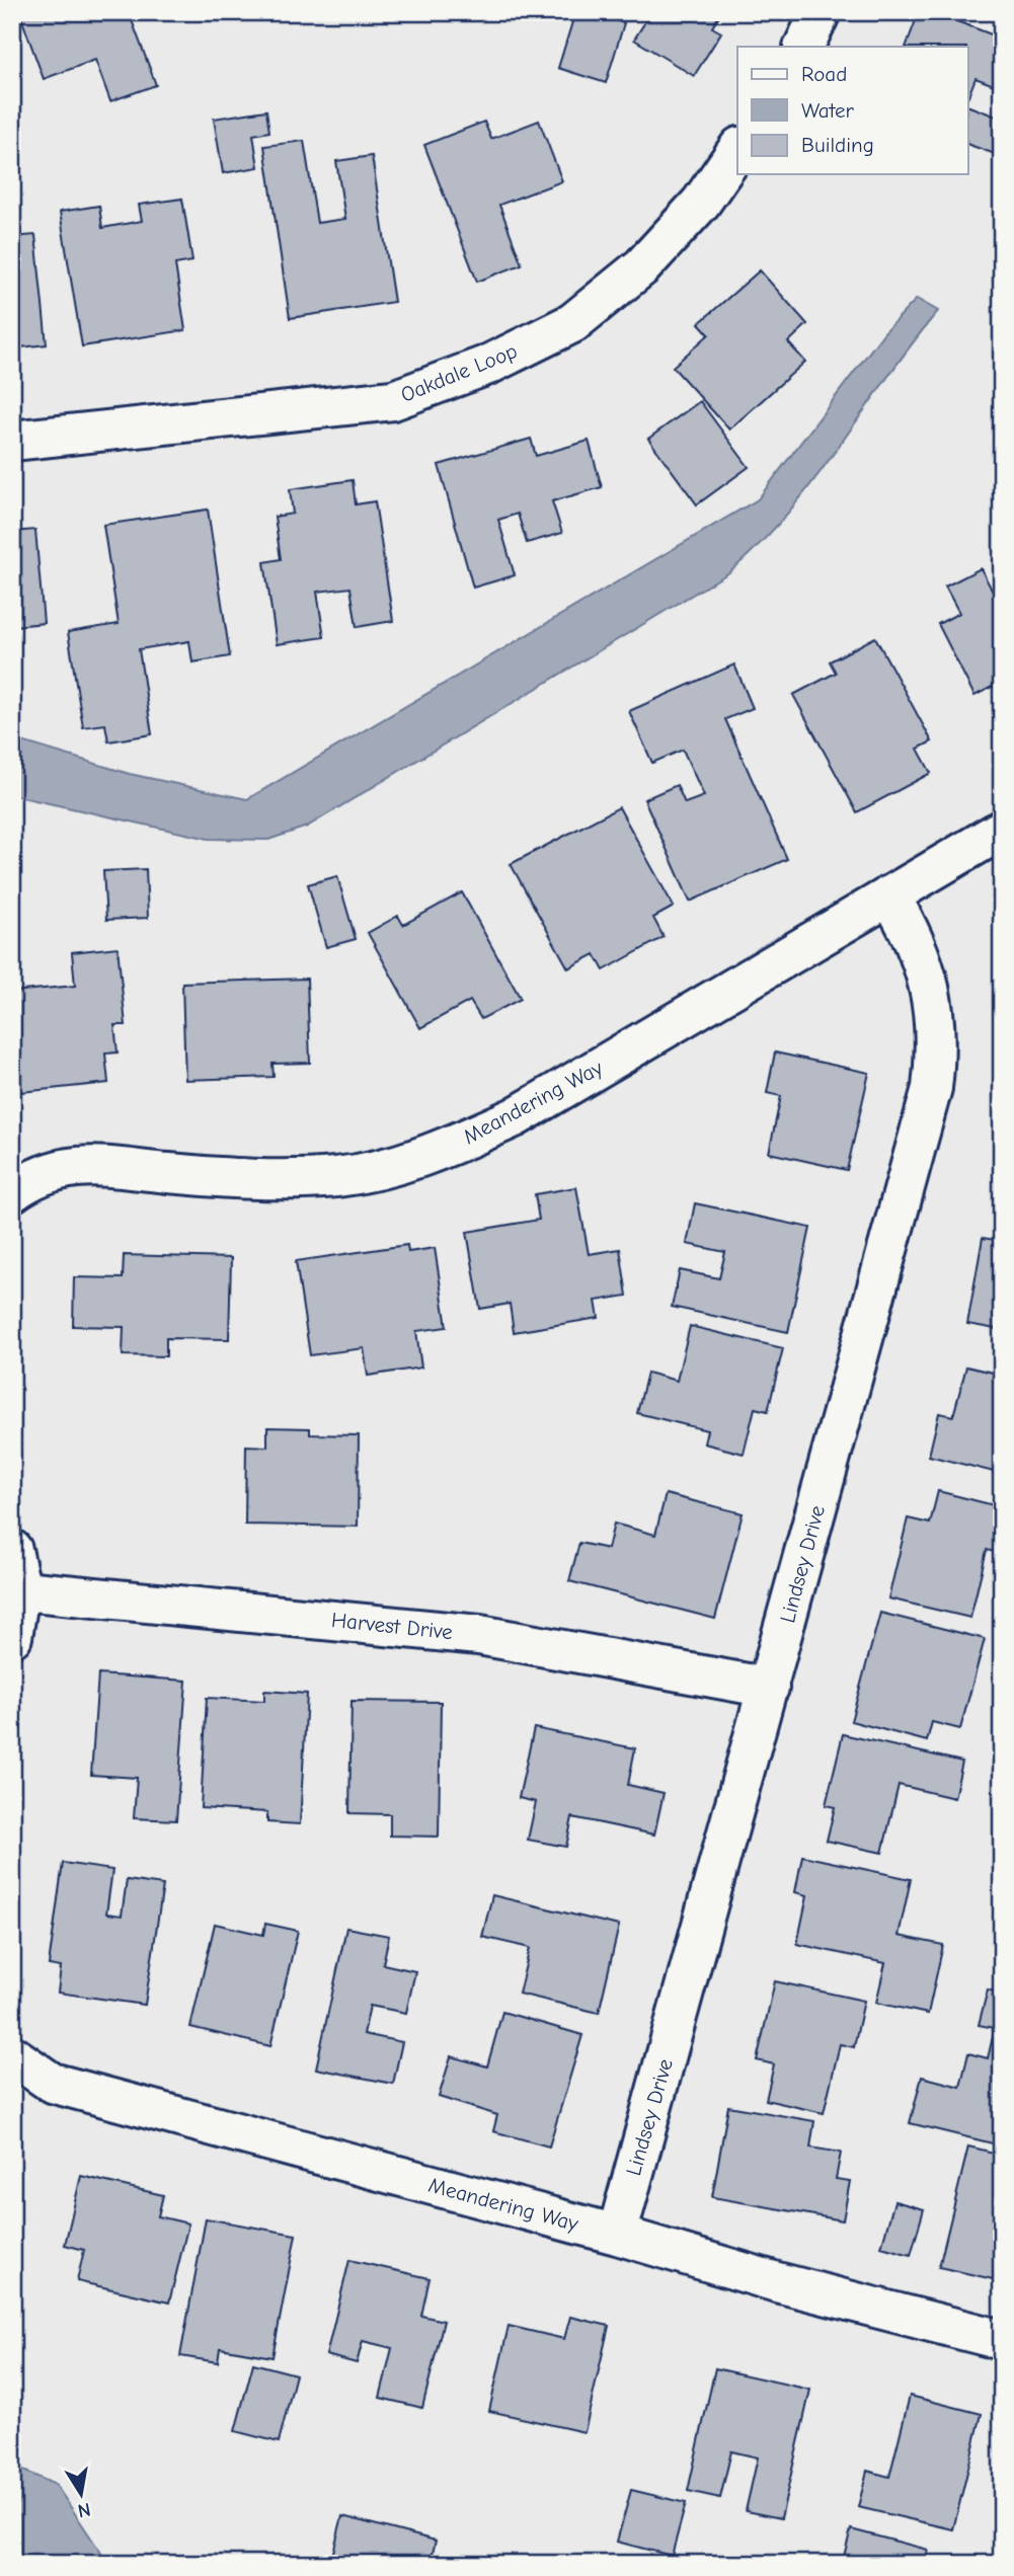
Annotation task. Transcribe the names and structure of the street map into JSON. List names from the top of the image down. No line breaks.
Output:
{"streets":{"street":["Oakdale Loop","Meandering Way","Lindsey Drive","Harvest Drive"]},"crossings":[["Meandering Way","Lindsey Drive"],["Lindsey Drive","Harvest Drive"]],"legend":["Road","Water","Building"],"north":"bottom"}
